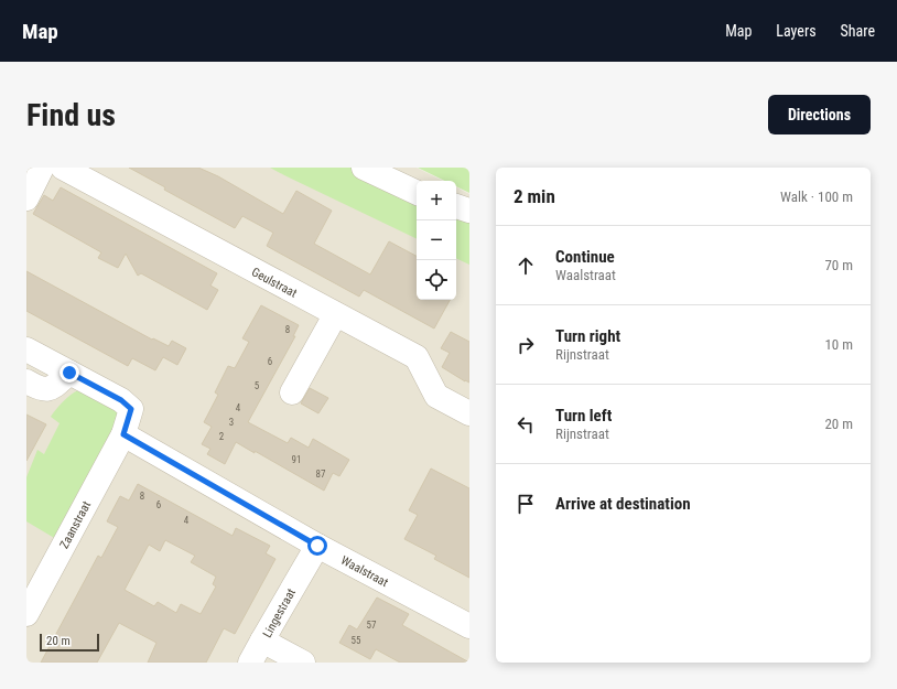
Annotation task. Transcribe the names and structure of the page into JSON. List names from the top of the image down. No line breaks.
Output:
{"streets":{"street":["Geulstraat","Zaanstraat","Waalstraat","Lingestraat"]},"crossings":[["Zaanstraat","Waalstraat"],["Waalstraat","Lingestraat"]],"house_numbers":["8","6","5","4","3","2","91","87","8","6","4","57","55"],"scale_bar":"20 m","page":{"header":"Map","nav":["Map","Layers","Share"],"buttons":"Directions","title":"Find us","heading":["2 min","Walk · 100 m"],"map_buttons":["+","−"],"list":[["Continue","Waalstraat","70 m"],["Turn right","Rijnstraat","10 m"],["Turn left","Rijnstraat","20 m"],"Arrive at destination"],"scale":"20 m"}}
